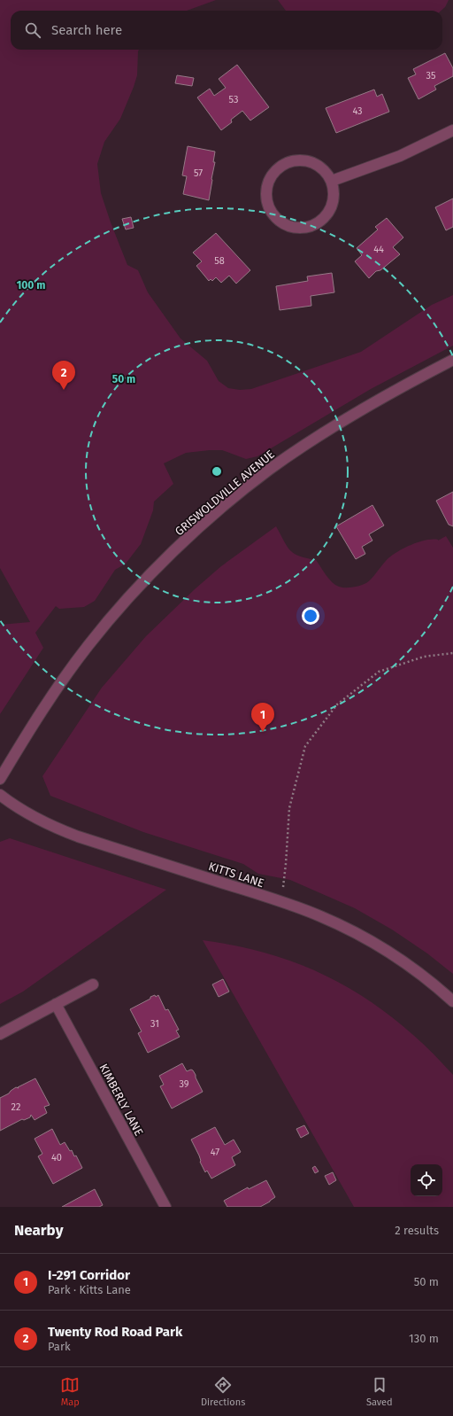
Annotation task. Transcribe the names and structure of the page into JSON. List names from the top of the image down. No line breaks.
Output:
{"streets":{"street":["GRISWOLDVILLE AVENUE","KITTS LANE","KIMBERLY LANE"]},"house_numbers":["35","53","43","57","44","58","31","39","22","47","40"],"page":{"search":"Search here","pins":["2","1"],"heading":["Nearby","2 results"],"list":[{"mark":"1","name":"I-291 Corridor","note":"Park · Kitts Lane","value":"50 m"},{"mark":"2","name":"Twenty Rod Road Park","note":"Park","value":"130 m"}],"nav":["Map","Directions","Saved"]},"rings":["100 m","50 m"]}
